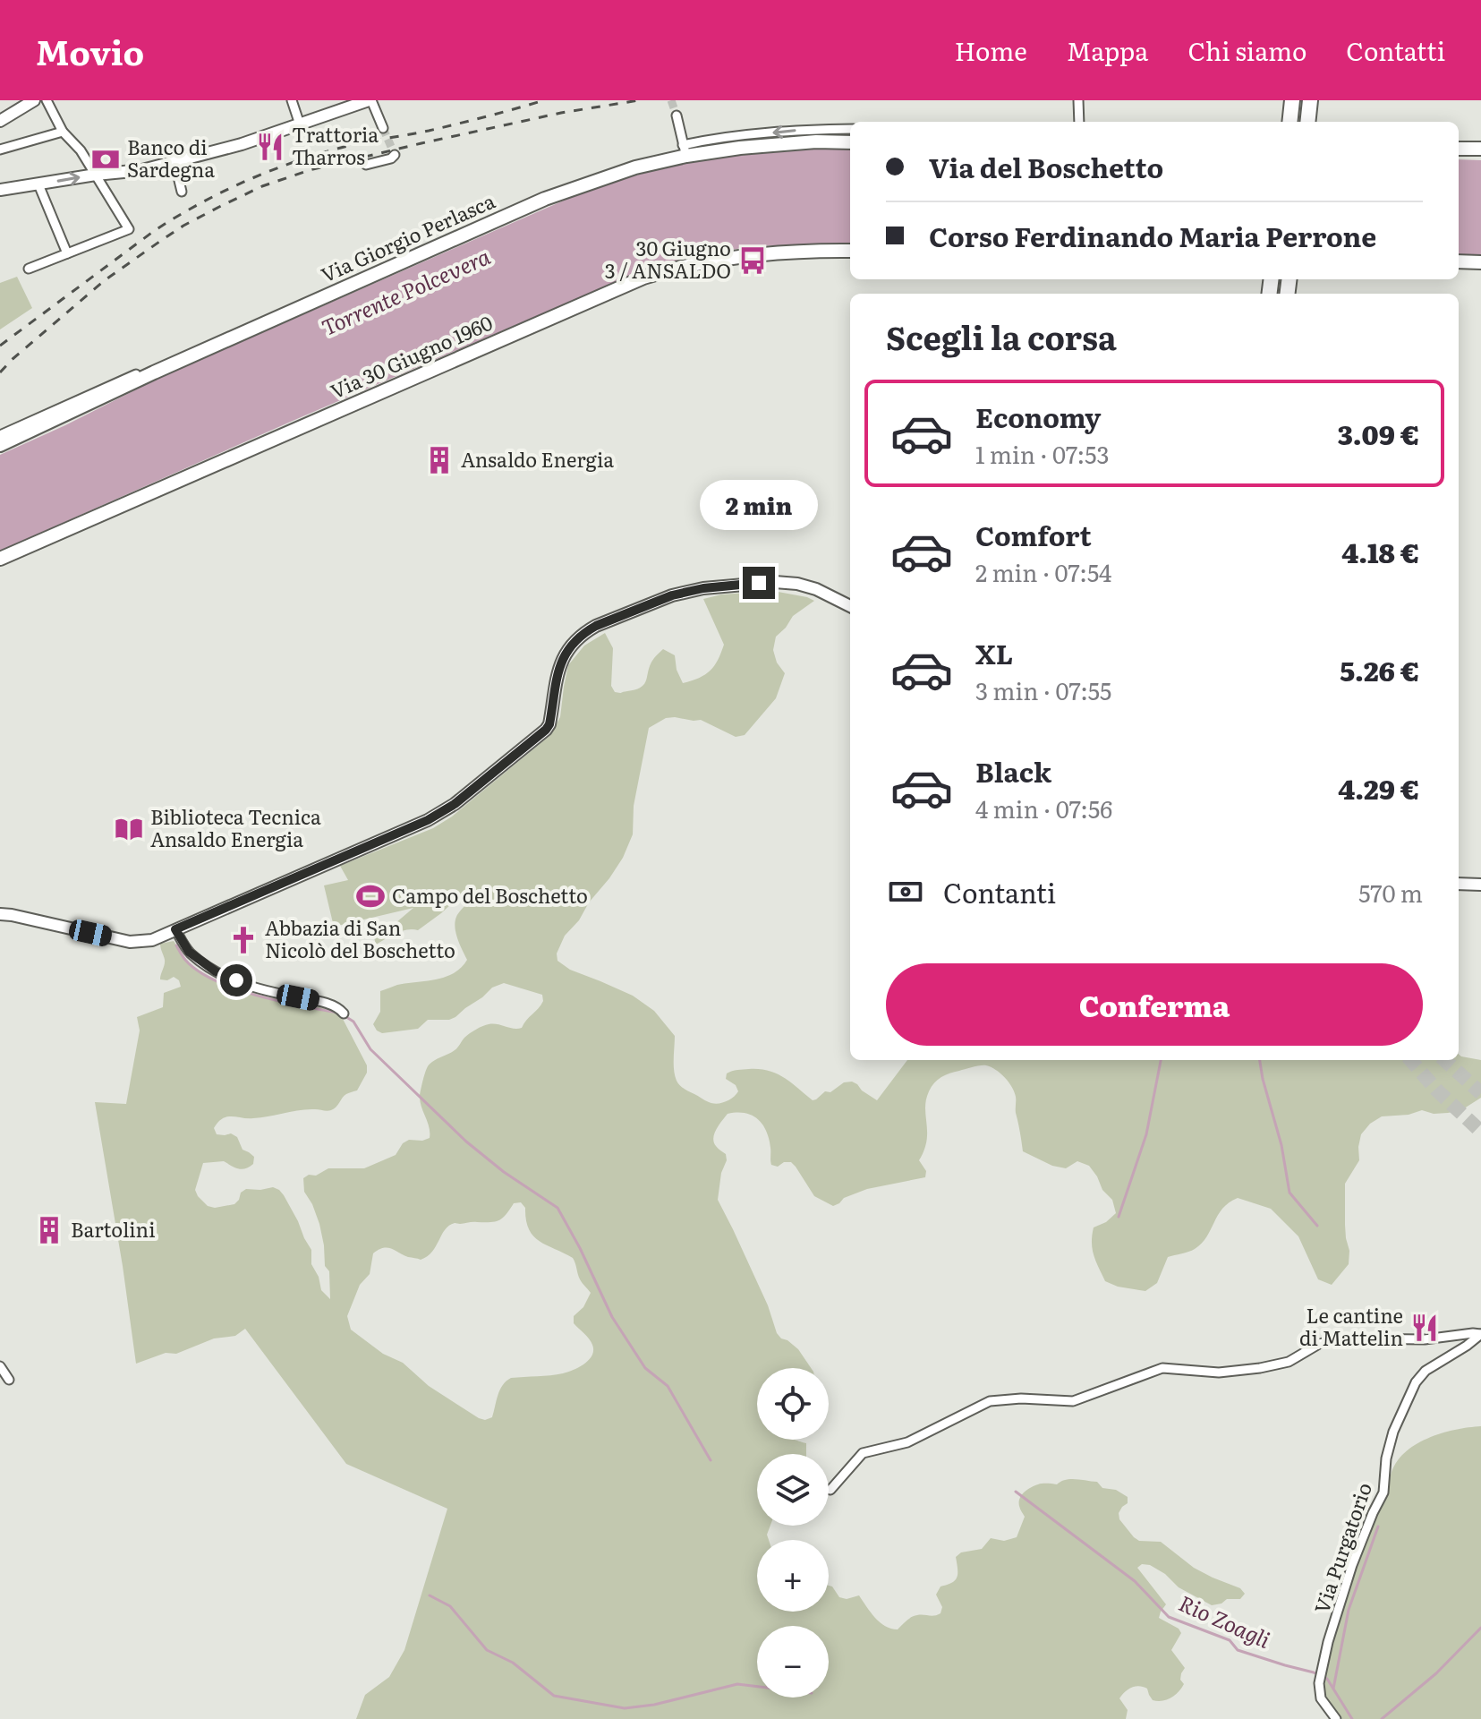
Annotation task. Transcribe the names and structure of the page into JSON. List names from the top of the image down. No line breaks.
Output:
{"streets":{"main road":["Via Giorgio Perlasca","Via 30 Giugno 1960"],"street":["Via Purgatorio"]},"water":["Torrente Polcevera","Rio Zoagli"],"places":{"restaurant":["Trattoria Tharros","Le cantine di Mattelin"],"bank":["Banco di Sardegna"],"bus stop":["30 Giugno 3 / ANSALDO"],"building":["Ansaldo Energia","Bartolini"],"library":["Biblioteca Tecnica Ansaldo Energia"],"sports":["Campo del Boschetto"],"church":["Abbazia di San Nicolò del Boschetto"]},"page":{"header":"Movio","nav":["Home","Mappa","Chi siamo","Contatti"],"banner":["Via del Boschetto","Corso Ferdinando Maria Perrone"],"heading":"Scegli la corsa","list":[{"name":"Economy","note":"1 min · 07:53","value":"3.09 €"},{"name":"Comfort","note":"2 min · 07:54","value":"4.18 €"},{"name":"XL","note":"3 min · 07:55","value":"5.26 €"},{"name":"Black","note":"4 min · 07:56","value":"4.29 €"}],"bubble":"2 min","pay":["Contanti","570 m"],"buttons":"Conferma","map_buttons":["+","−"]}}
